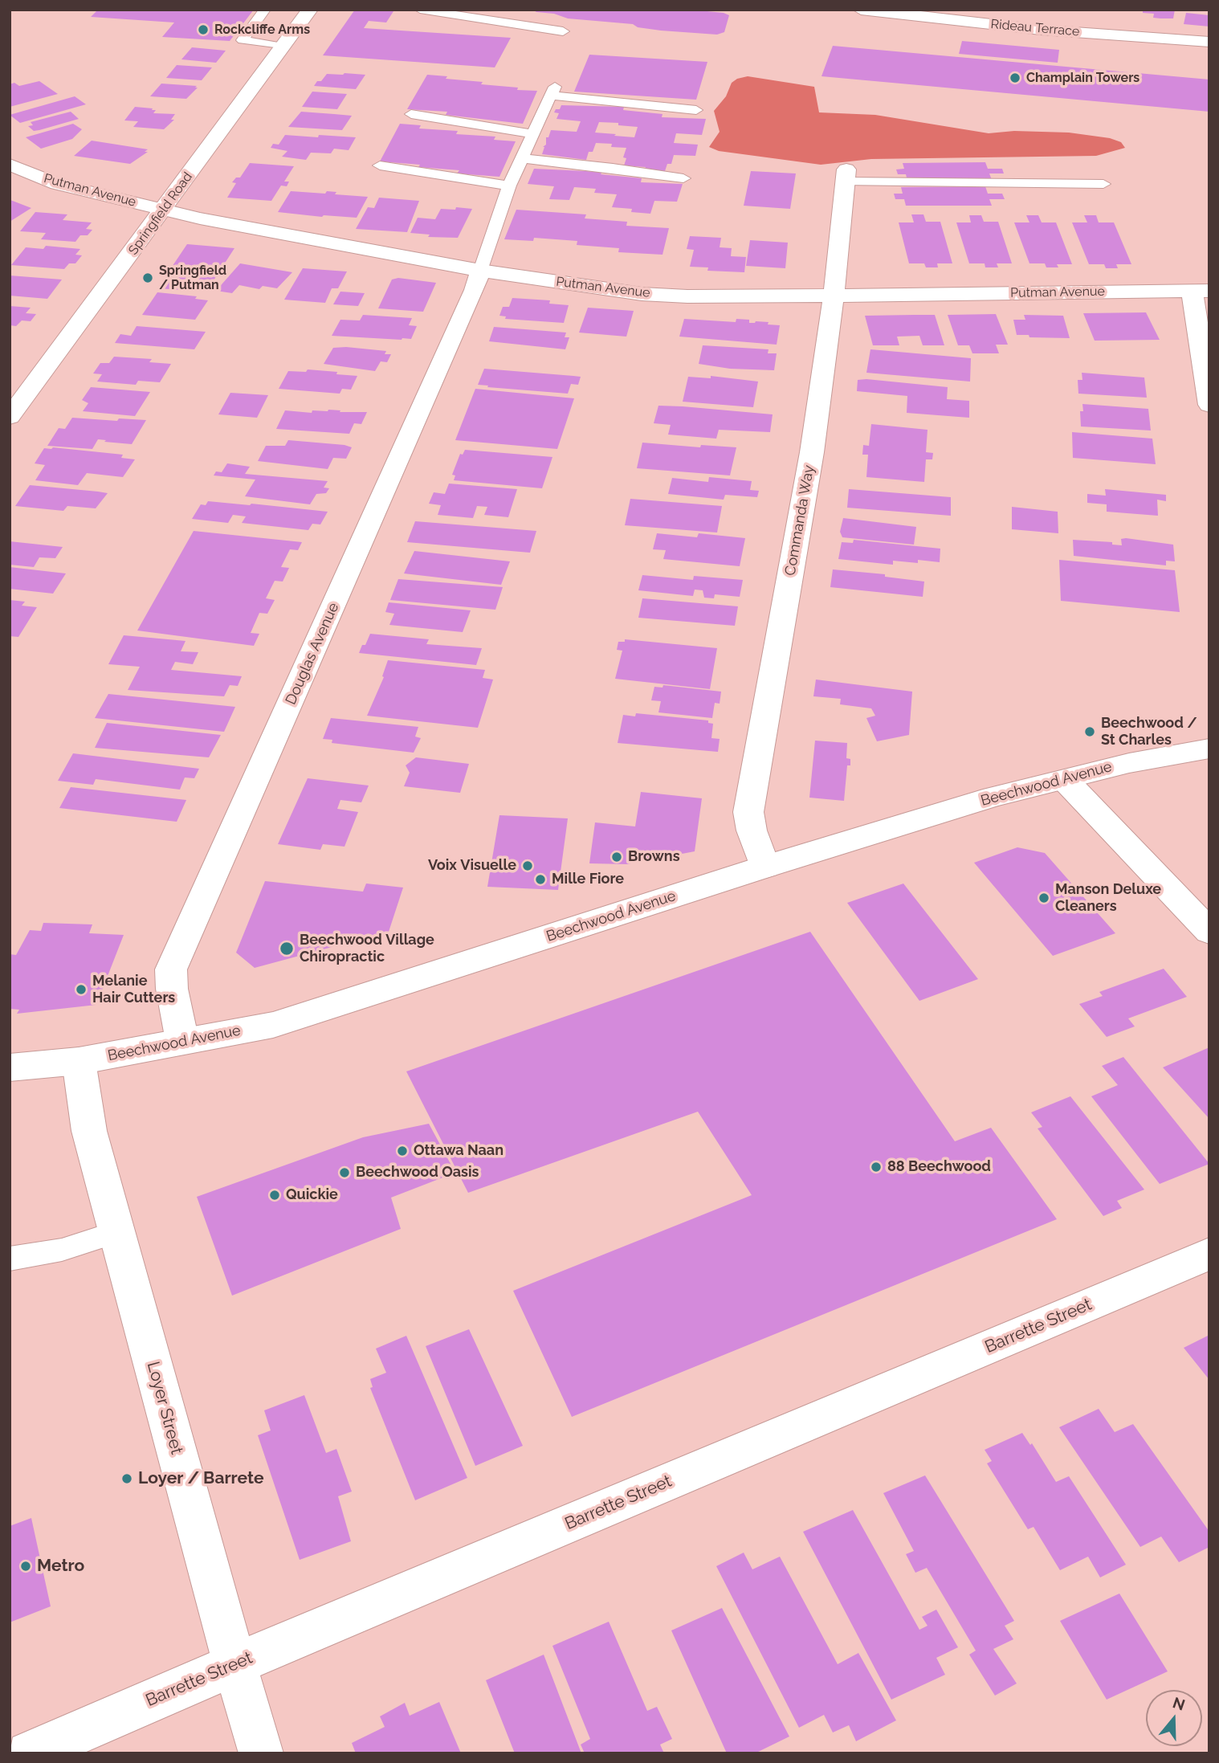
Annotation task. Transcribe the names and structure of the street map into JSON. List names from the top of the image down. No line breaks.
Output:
{"streets":{"street":["Rideau Terrace","Putman Avenue","Springfield Road","Commanda Way","Douglas Avenue","Beechwood Avenue","Barrette Street","Loyer Street"]},"crossings":[["Putman Avenue","Springfield Road"],["Putman Avenue","Commanda Way"],["Putman Avenue","Douglas Avenue"],["Commanda Way","Beechwood Avenue"],["Douglas Avenue","Beechwood Avenue"],["Beechwood Avenue","Loyer Street"],["Barrette Street","Loyer Street"]],"places":["Rockcliffe Arms","Champlain Towers","Springfield / Putman","Beechwood / St Charles","Browns","Voix Visuelle","Mille Fiore","Manson Deluxe Cleaners","Beechwood Village Chiropractic","Melanie Hair Cutters","Ottawa Naan","88 Beechwood","Beechwood Oasis","Quickie","Loyer / Barrete","Metro"],"north":"top"}
